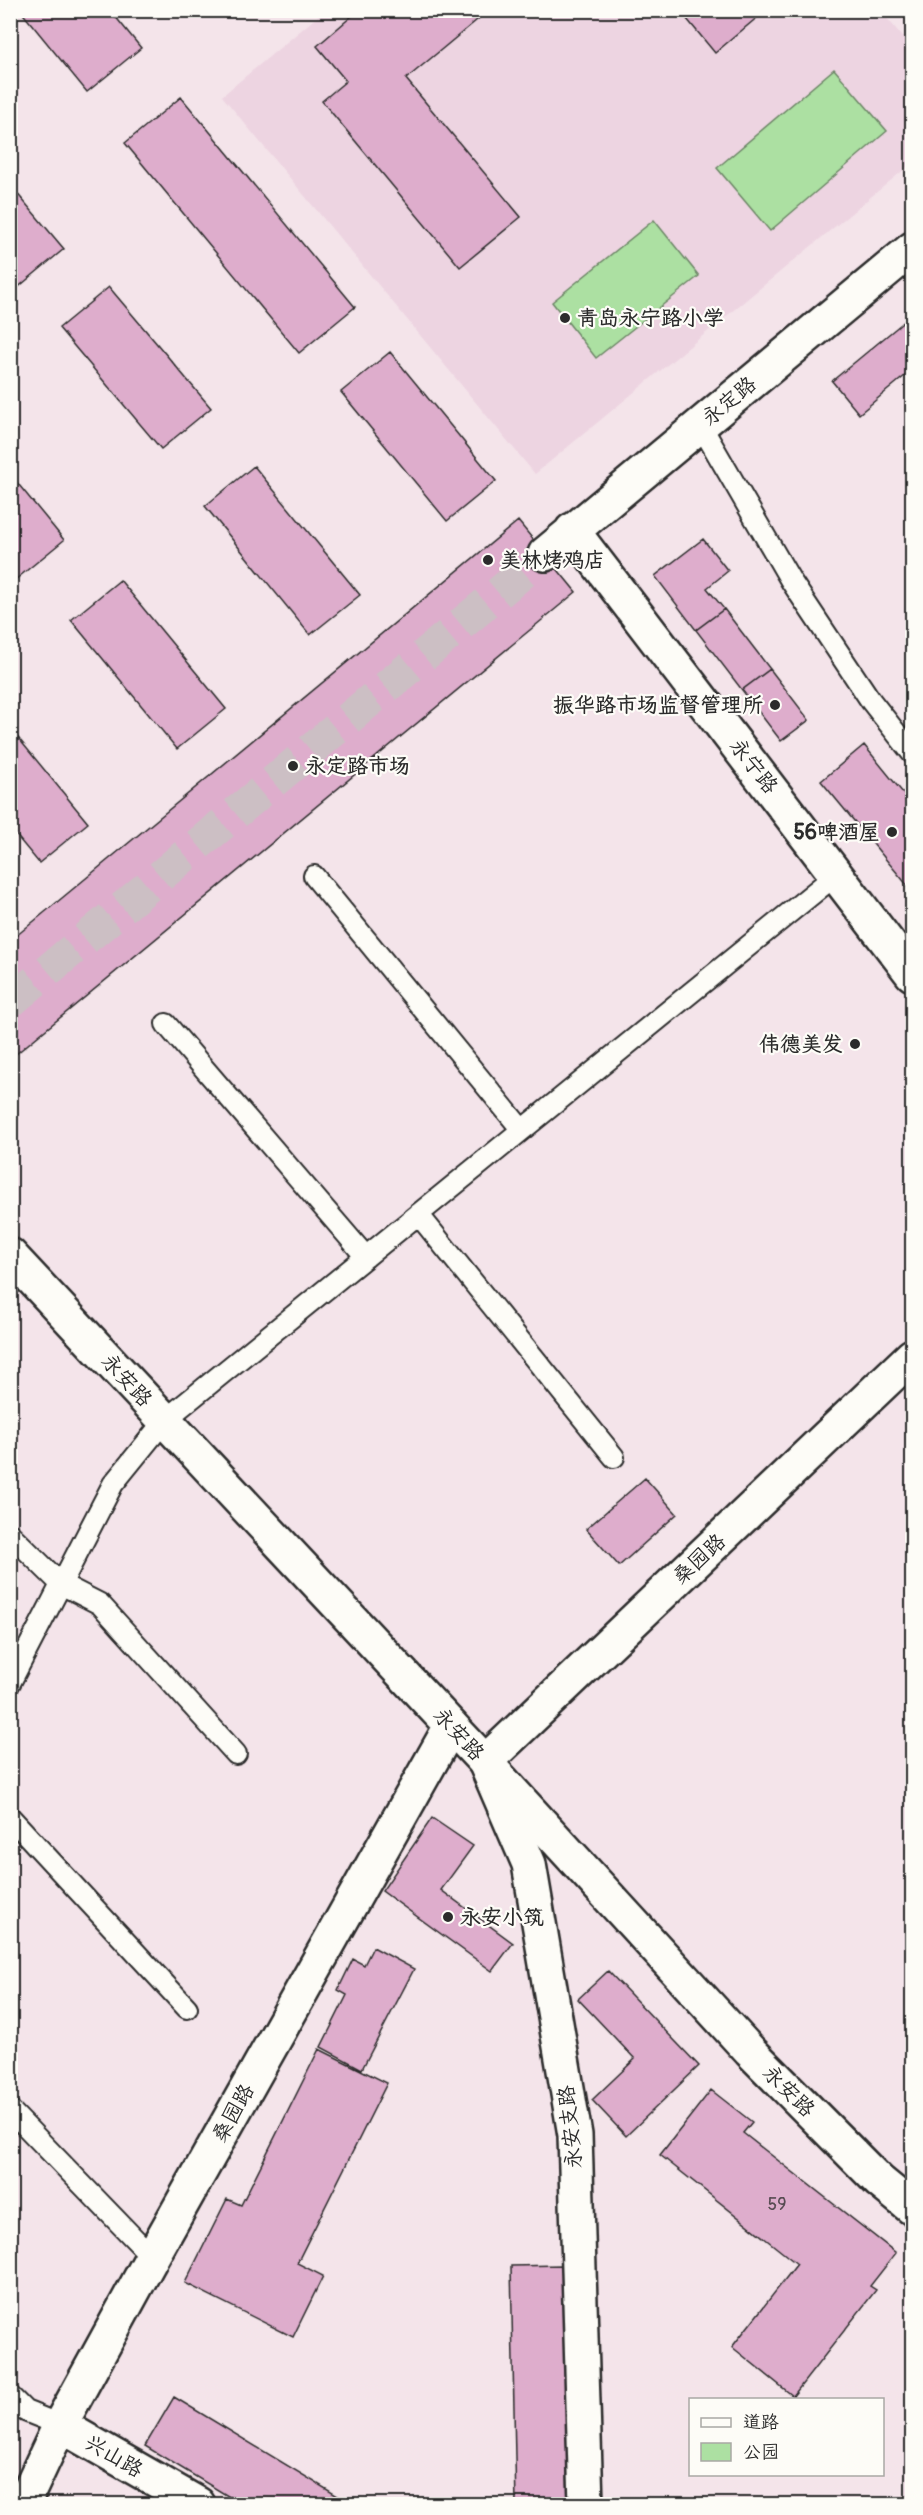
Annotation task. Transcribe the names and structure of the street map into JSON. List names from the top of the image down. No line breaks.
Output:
{"streets":{"street":["永定路","永宁路","永安路","桑园路","永安支路","兴山路"]},"crossings":[["永定路","永宁路"],["永安路","桑园路"],["永安路","永安支路"],["桑园路","永安支路"],["桑园路","兴山路"]],"places":["青岛永宁路小学","美林烤鸡店","振华路市场监督管理所","永定路市场","56啤酒屋","伟德美发","永安小筑"],"house_numbers":["59"],"legend":["道路","公园"]}
